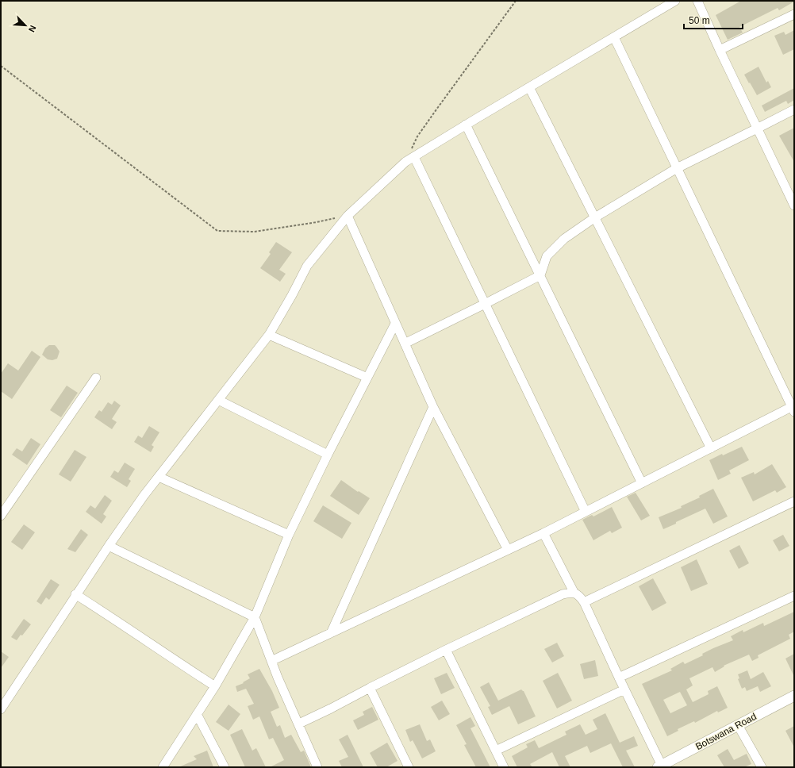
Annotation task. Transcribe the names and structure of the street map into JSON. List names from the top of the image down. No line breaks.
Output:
{"streets":{"street":["Botswana Road"]},"scale_bar":"50 m","north":"bottom right"}
